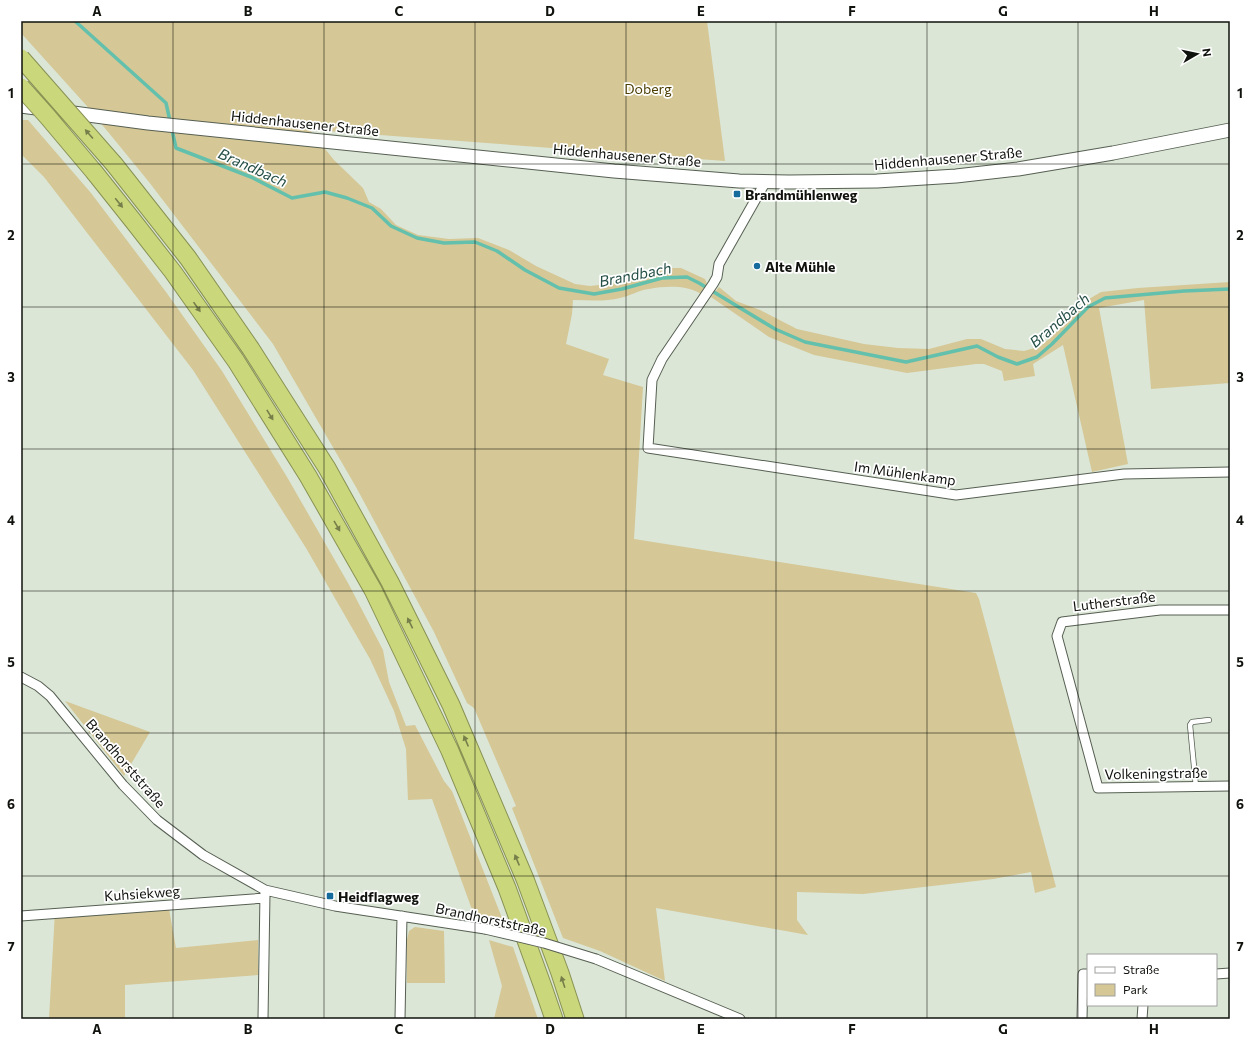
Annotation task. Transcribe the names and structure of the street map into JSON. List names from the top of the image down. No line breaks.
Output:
{"streets":{"street":["Hiddenhausener Straße","Im Mühlenkamp","Lutherstraße","Brandhorststraße","Volkeningstraße","Kuhsiekweg"]},"crossings":[["Hiddenhausener Straße","Im Mühlenkamp"],["Lutherstraße","Volkeningstraße"],["Brandhorststraße","Kuhsiekweg"]],"water":["Brandbach"],"parks":["Doberg"],"places":{"transit":["Brandmühlenweg","Heidflagweg"],"other":["Alte Mühle"]},"legend":["Straße","Park"],"north":"right","grid":{"columns":["A","B","C","D","E","F","G","H"],"rows":["1","2","3","4","5","6","7"]}}
